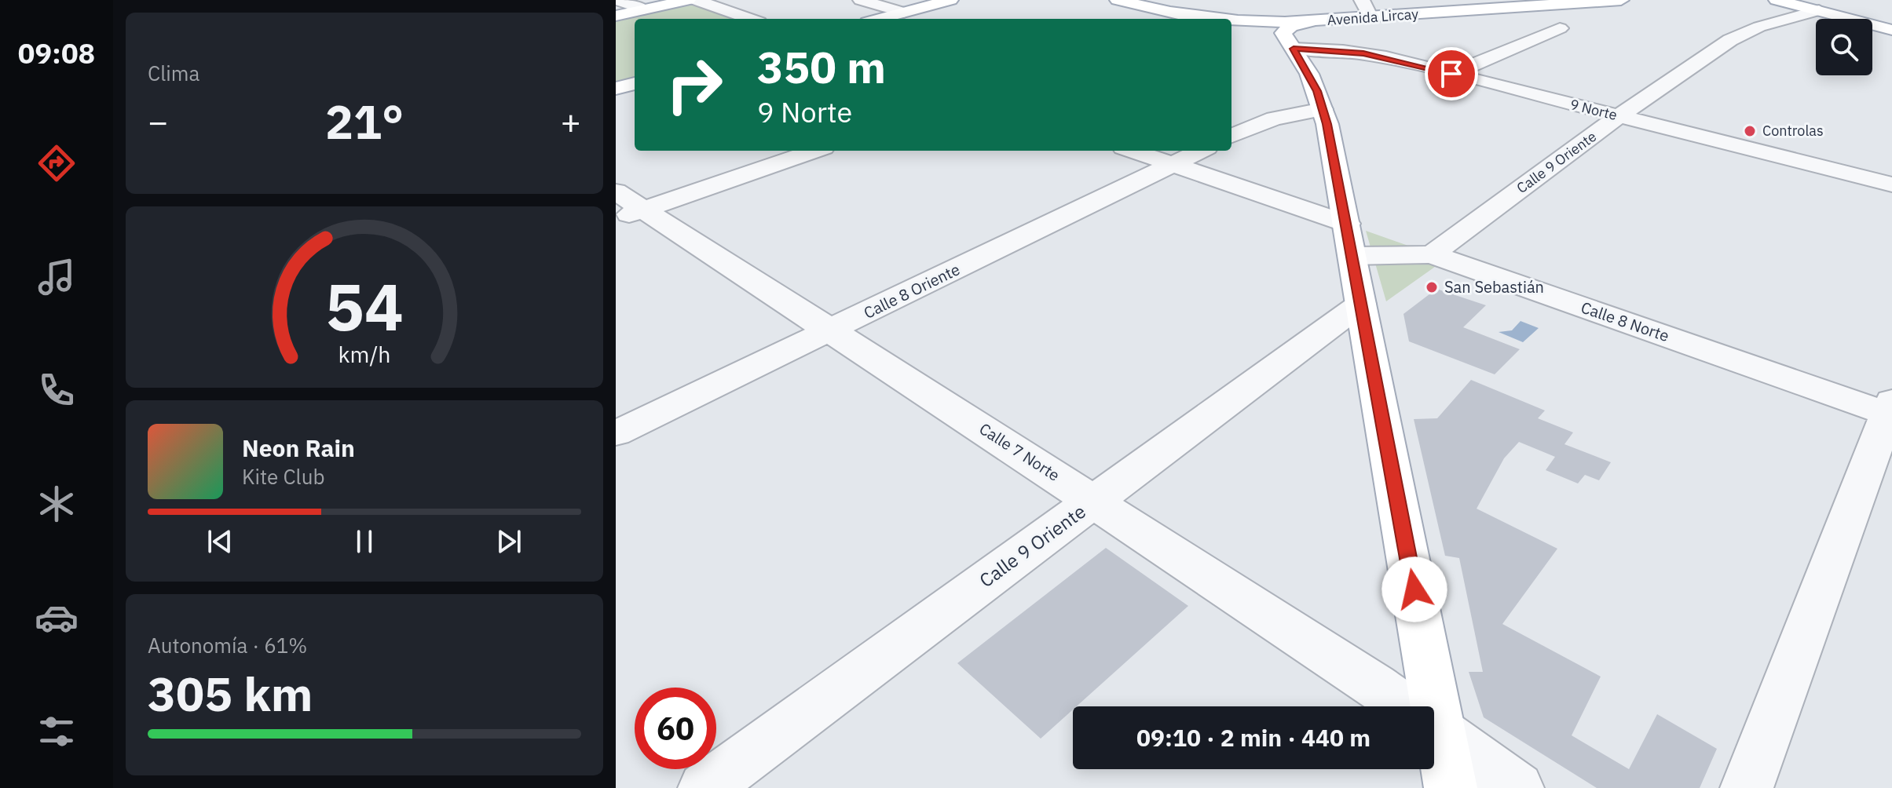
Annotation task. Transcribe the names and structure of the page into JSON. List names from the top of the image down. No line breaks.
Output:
{"streets":{"main road":["Avenida Lircay"],"street":["9 Norte","Calle 9 Oriente","Calle 8 Oriente","Calle 8 Norte","Calle 7 Norte"]},"crossings":[["9 Norte","Calle 9 Oriente"],["Calle 9 Oriente","Calle 8 Norte"],["Calle 9 Oriente","Calle 7 Norte"],["Calle 8 Oriente","Calle 8 Norte"],["Calle 8 Oriente","Calle 7 Norte"]],"places":["Controlas","San Sebastián"],"page":{"tabs":"09:08","tile":["Clima",["Autonomía · 61%","305 km"]],"turn":["350 m","9 Norte"],"heat":["−","21°","+"],"song":["Neon Rain","Kite Club"],"limit":"60","trip":"09:10 · 2 min · 440 m","gauge":["54","km/h"]}}
